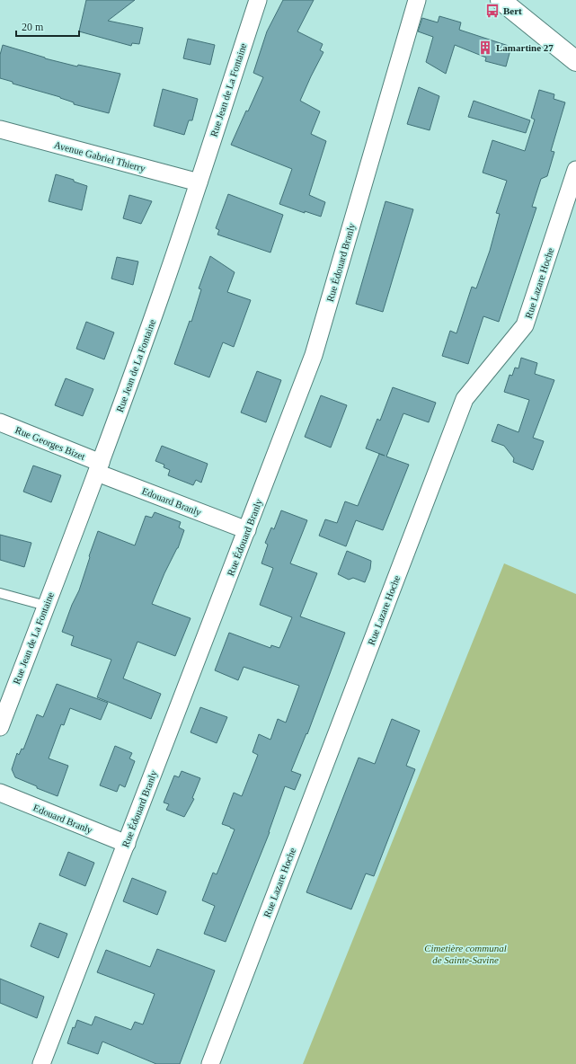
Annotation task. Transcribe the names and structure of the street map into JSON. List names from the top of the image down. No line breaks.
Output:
{"streets":{"street":["Rue Jean de La Fontaine","Avenue Gabriel Thierry","Rue Édouard Branly","Rue Lazare Hoche","Rue Georges Bizet","Edouard Branly"]},"crossings":[["Rue Jean de La Fontaine","Avenue Gabriel Thierry"],["Rue Jean de La Fontaine","Rue Georges Bizet"],["Rue Jean de La Fontaine","Edouard Branly"],["Rue Édouard Branly","Edouard Branly"],["Rue Georges Bizet","Edouard Branly"]],"parks":["Cimetière communal de Sainte-Savine"],"places":{"bus stop":["Bert"],"building":["Lamartine 27"]},"scale_bar":"20 m"}
